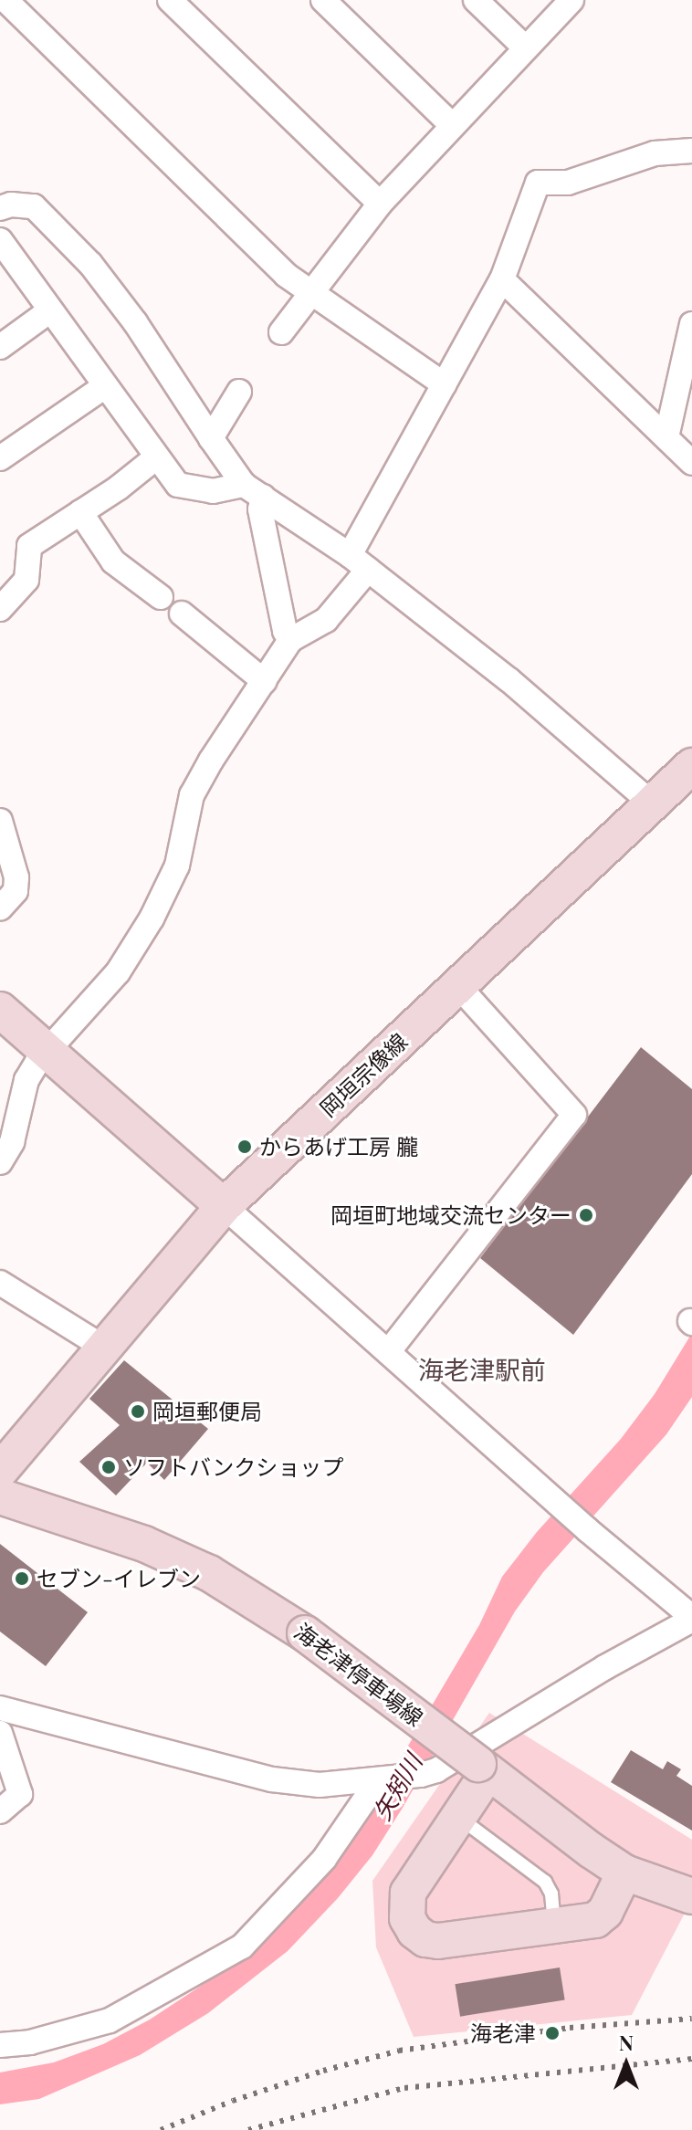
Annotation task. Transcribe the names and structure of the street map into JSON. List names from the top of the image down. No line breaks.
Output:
{"streets":{"main road":["岡垣宗像線","海老津停車場線"]},"districts":["海老津駅前"],"water":["矢矧川"],"places":["からあげ工房 朧","岡垣町地域交流センター","岡垣郵便局","ソフトバンクショップ","セブン-イレブン","海老津"],"north":"top"}
